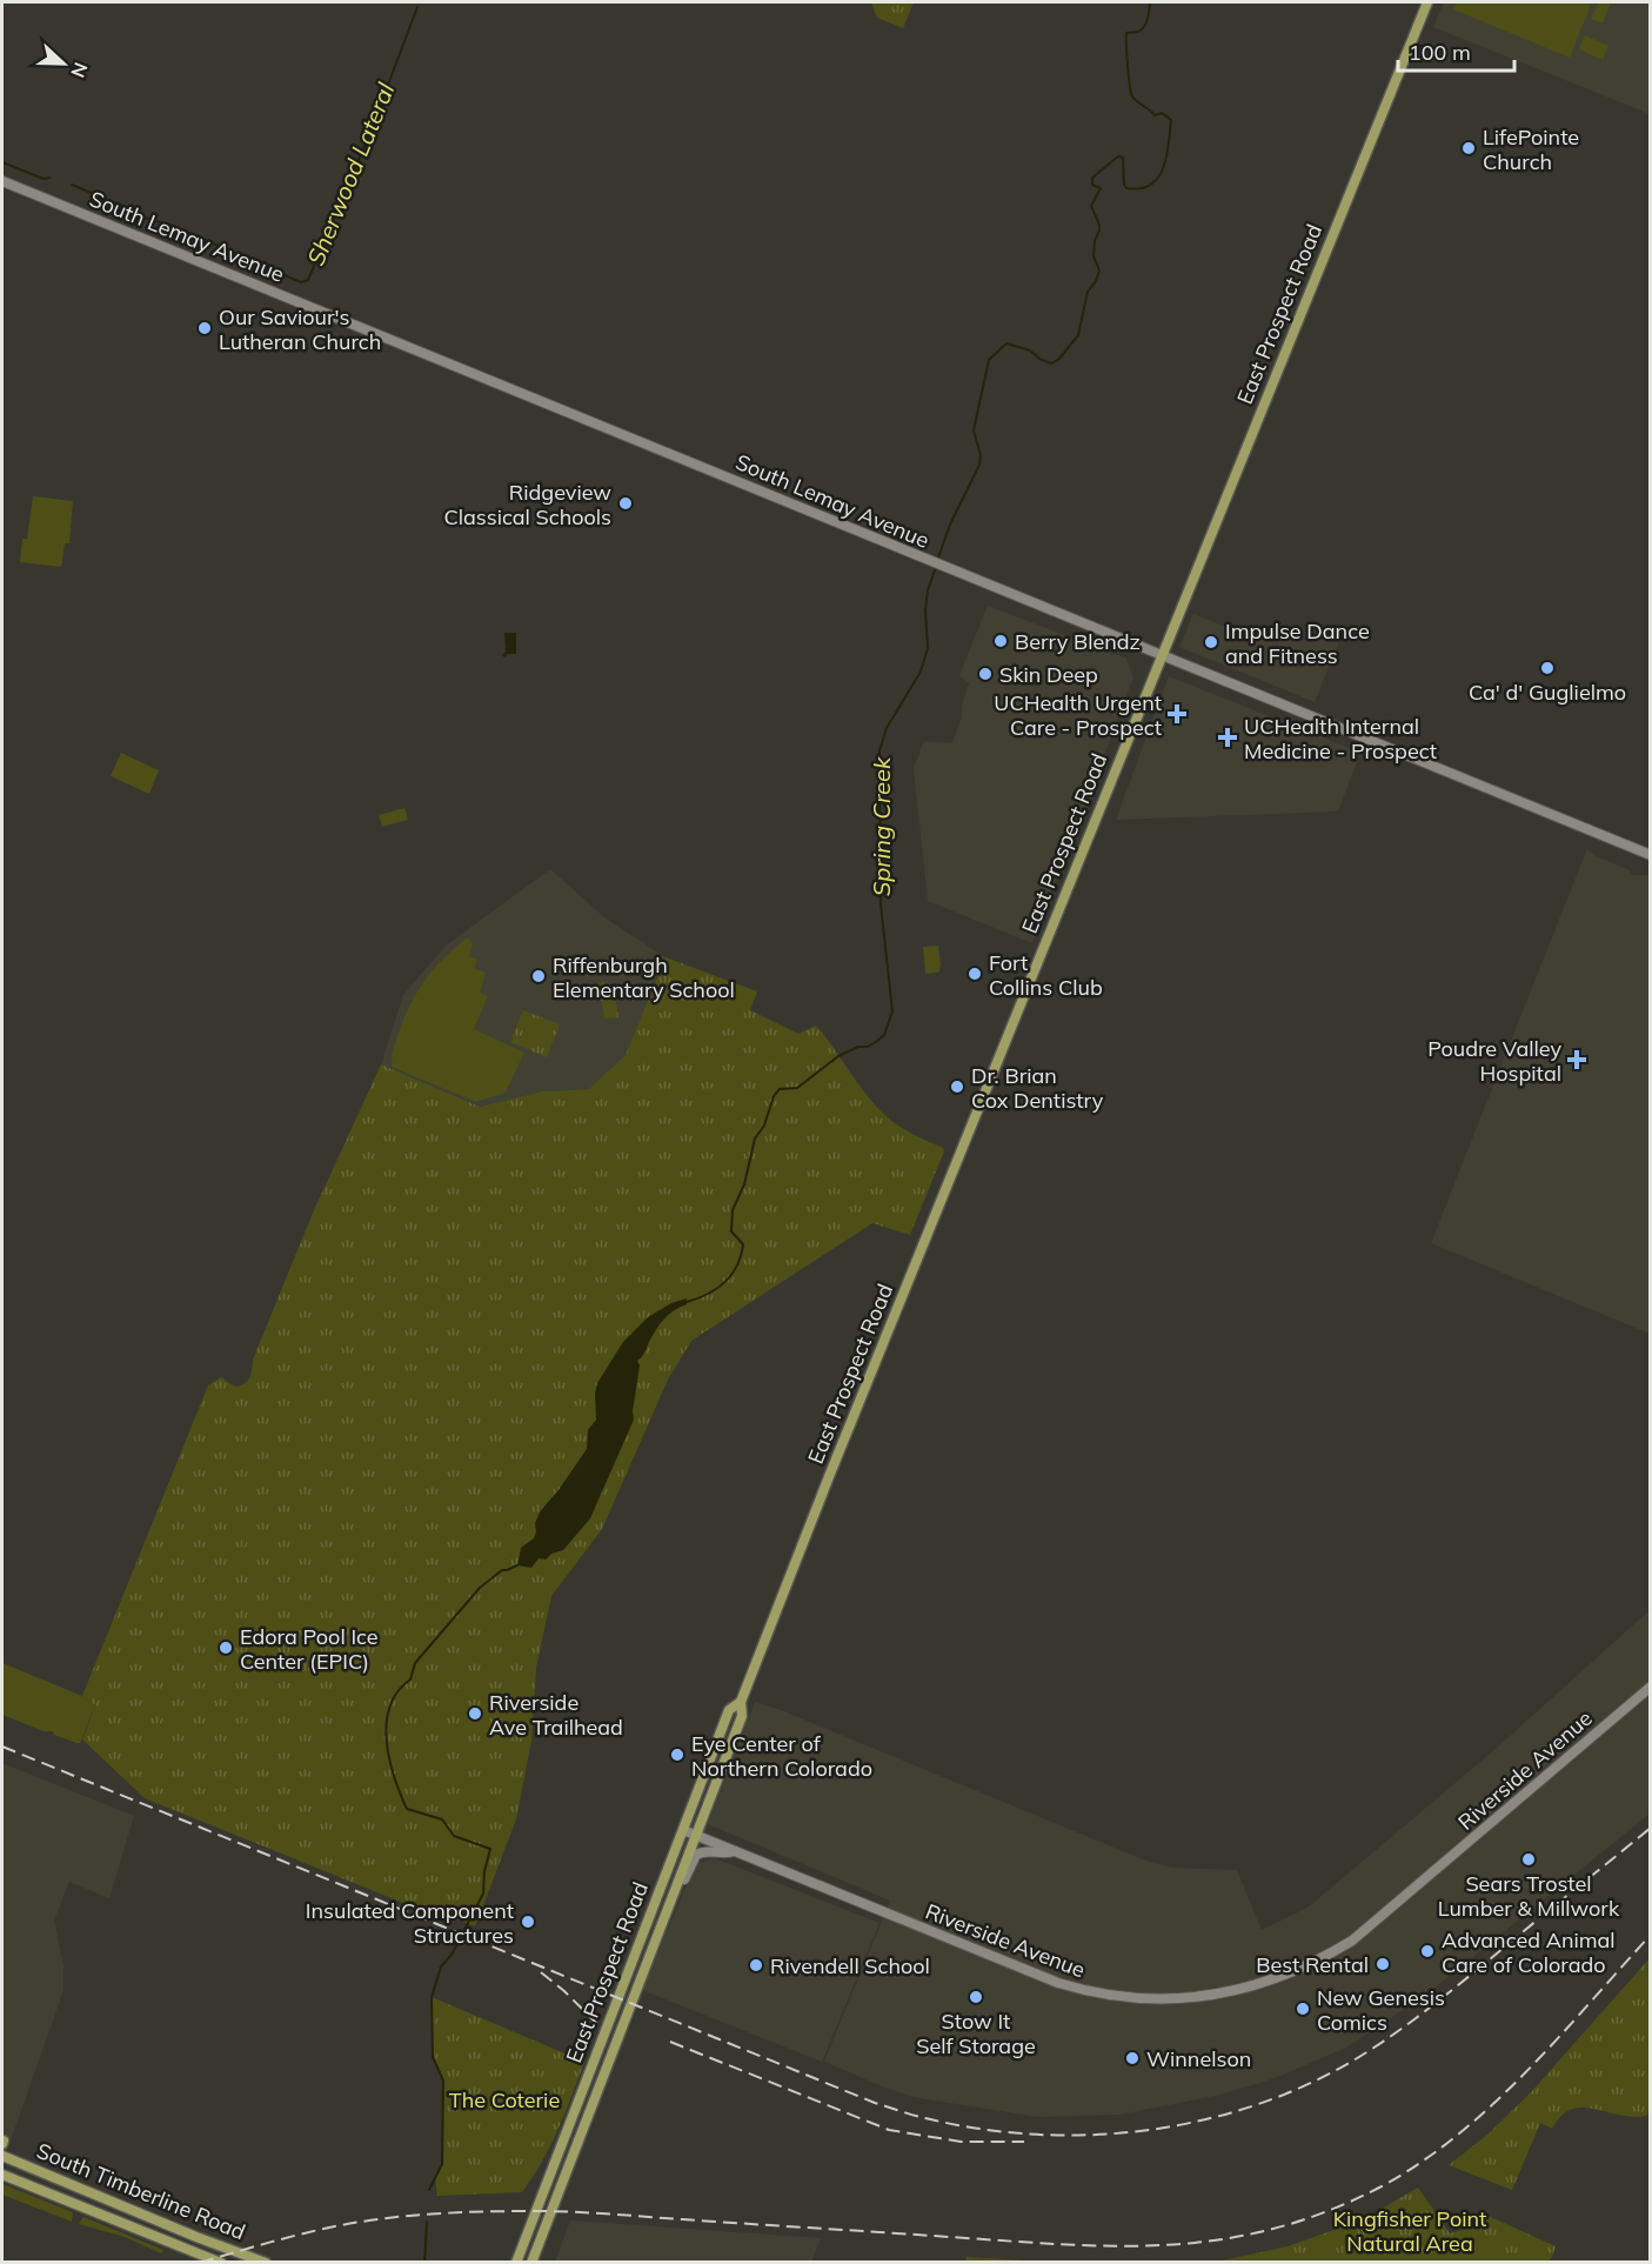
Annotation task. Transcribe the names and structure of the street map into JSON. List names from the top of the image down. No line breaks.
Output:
{"streets":{"main road":["South Lemay Avenue","East Prospect Road","Riverside Avenue","South Timberline Road"]},"crossings":[["South Lemay Avenue","East Prospect Road"],["East Prospect Road","Riverside Avenue"]],"water":["Sherwood Lateral","Spring Creek"],"parks":["The Coterie","Kingfisher Point Natural Area"],"places":{"other":["LifePointe Church","Our Saviour's Lutheran Church","Ridgeview Classical Schools","Berry Blendz","Impulse Dance and Fitness","Ca' d' Guglielmo","Skin Deep","Fort Collins Club","Riffenburgh Elementary School","Dr. Brian Cox Dentistry","Edora Pool Ice Center (EPIC)","Riverside Ave Trailhead","Eye Center of Northern Colorado","Sears Trostel Lumber & Millwork","Insulated Component Structures","Advanced Animal Care of Colorado","Best Rental","Rivendell School","Stow It Self Storage","New Genesis Comics","Winnelson"],"health":["UCHealth Urgent Care - Prospect","UCHealth Internal Medicine - Prospect","Poudre Valley Hospital"]},"scale_bar":"100 m","north":"right"}
